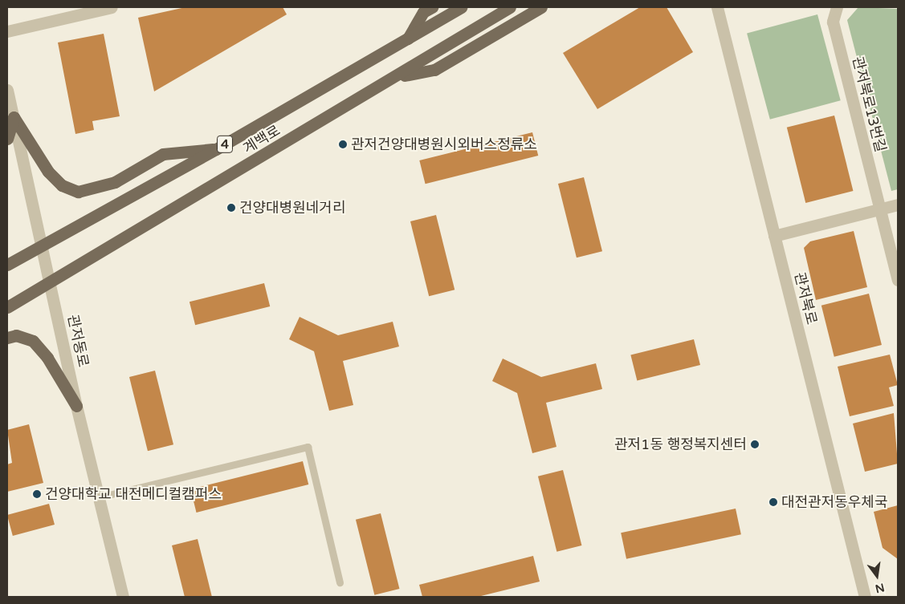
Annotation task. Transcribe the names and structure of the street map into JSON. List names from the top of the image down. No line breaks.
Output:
{"streets":{"main road":["계백로","4"],"street":["관저북로13번길","관저북로","관저동로"]},"crossings":[["계백로","관저동로"]],"places":["관저건양대병원시외버스정류소","건양대병원네거리","관저1동 행정복지센터","건양대학교 대전메디컬캠퍼스","대전관저동우체국"],"north":"bottom"}
